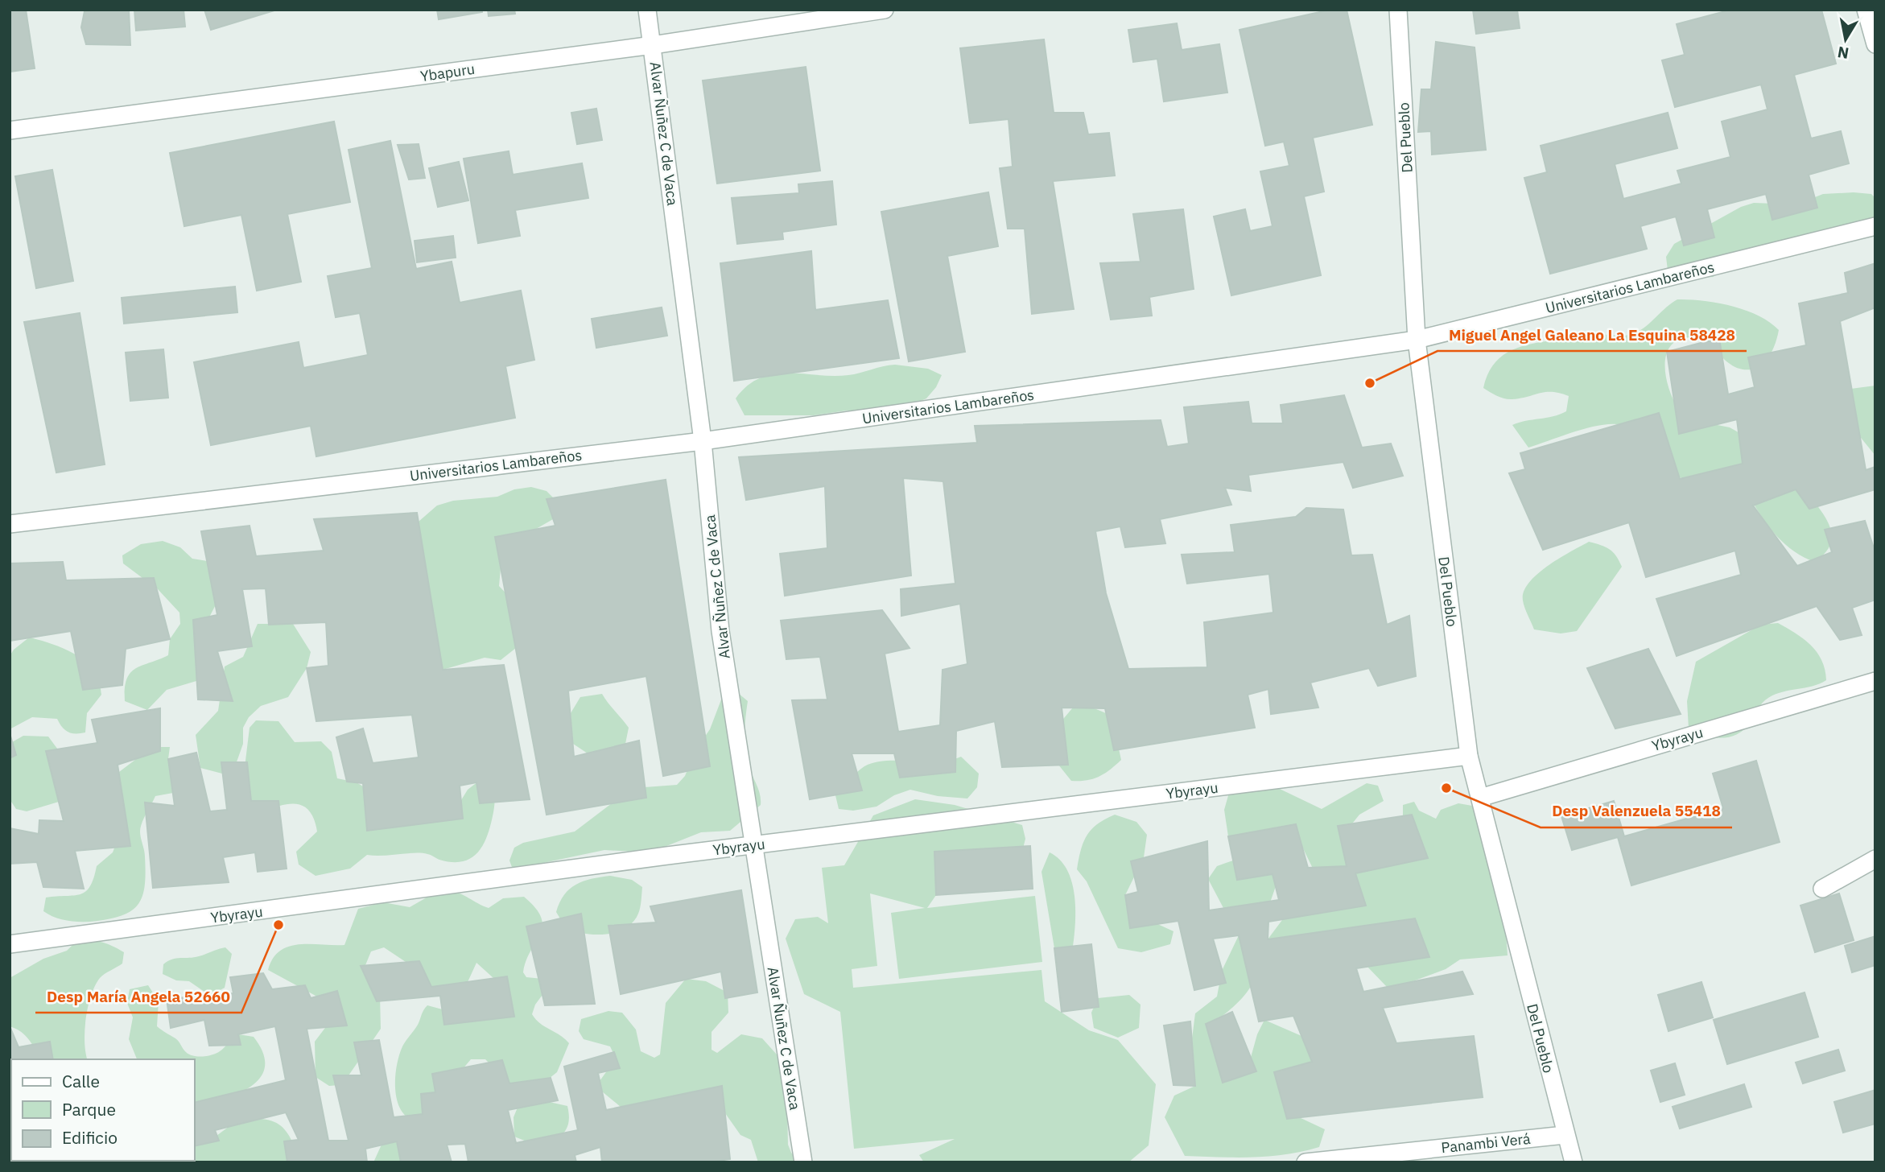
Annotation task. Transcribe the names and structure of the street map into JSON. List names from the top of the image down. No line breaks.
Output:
{"streets":{"street":["Ybapuru","Alvar Ñuñez C de Vaca","Del Pueblo","Universitarios Lambareños","Ybyrayu","Panambi Verá"]},"crossings":[["Ybapuru","Alvar Ñuñez C de Vaca"],["Alvar Ñuñez C de Vaca","Universitarios Lambareños"],["Alvar Ñuñez C de Vaca","Ybyrayu"],["Del Pueblo","Universitarios Lambareños"],["Del Pueblo","Ybyrayu"],["Del Pueblo","Panambi Verá"]],"places":["Miguel Angel Galeano La Esquina 58428","Desp Valenzuela 55418","Desp María Angela 52660"],"legend":["Calle","Parque","Edificio"],"north":"bottom"}
